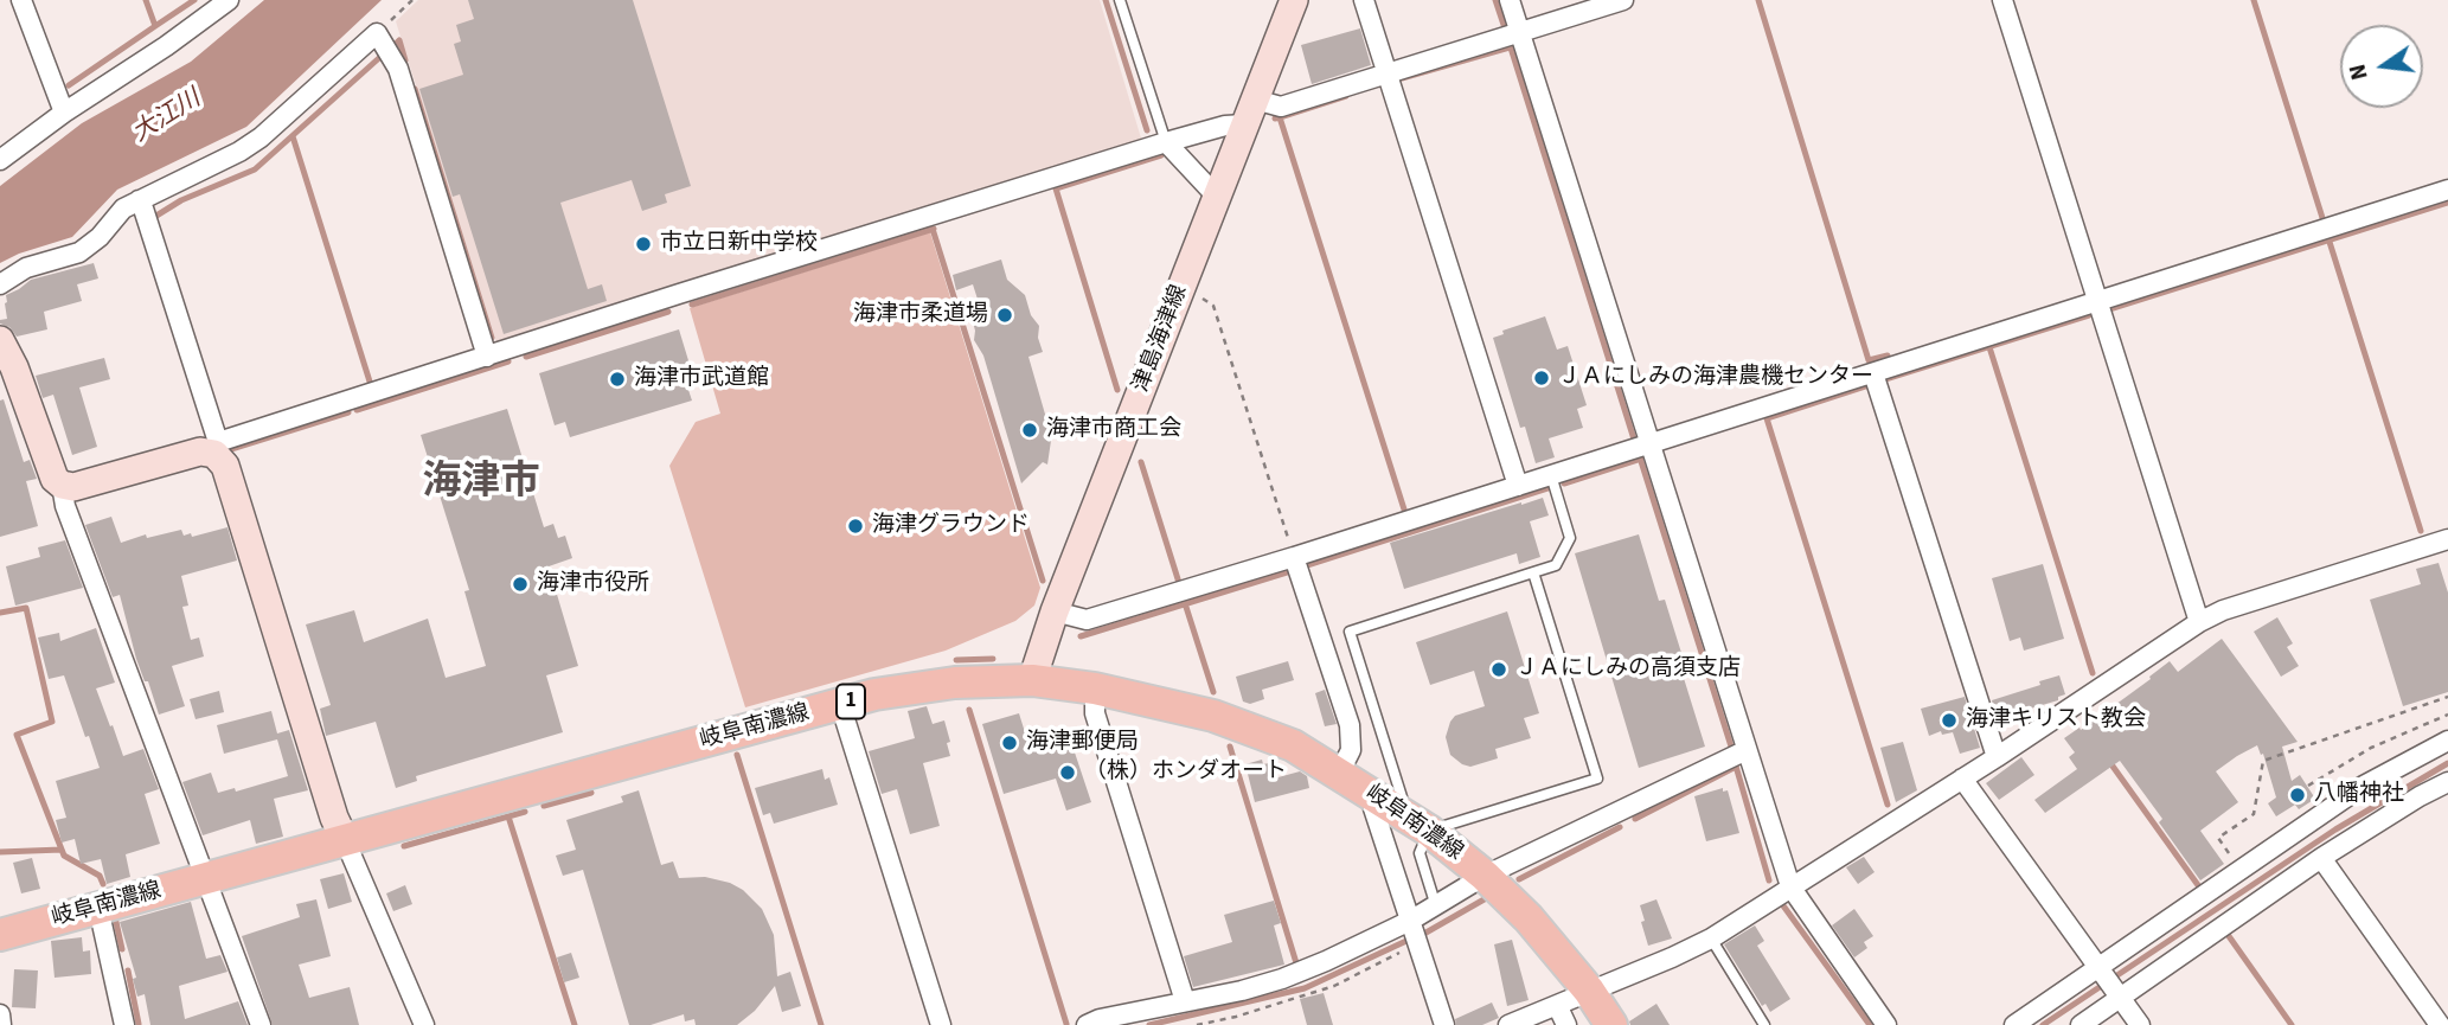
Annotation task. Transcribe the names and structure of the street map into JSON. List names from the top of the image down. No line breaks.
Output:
{"streets":{"main road":["1","岐阜南濃線"],"street":["津島海津線"]},"crossings":[["津島海津線","岐阜南濃線"]],"districts":["海津市"],"water":["大江川"],"places":["市立日新中学校","海津市柔道場","ＪＡにしみの海津農機センター","海津市武道館","海津市商工会","海津グラウンド","海津市役所","ＪＡにしみの高須支店","海津キリスト教会","海津郵便局","（株）ホンダオート","八幡神社"],"north":"left"}
